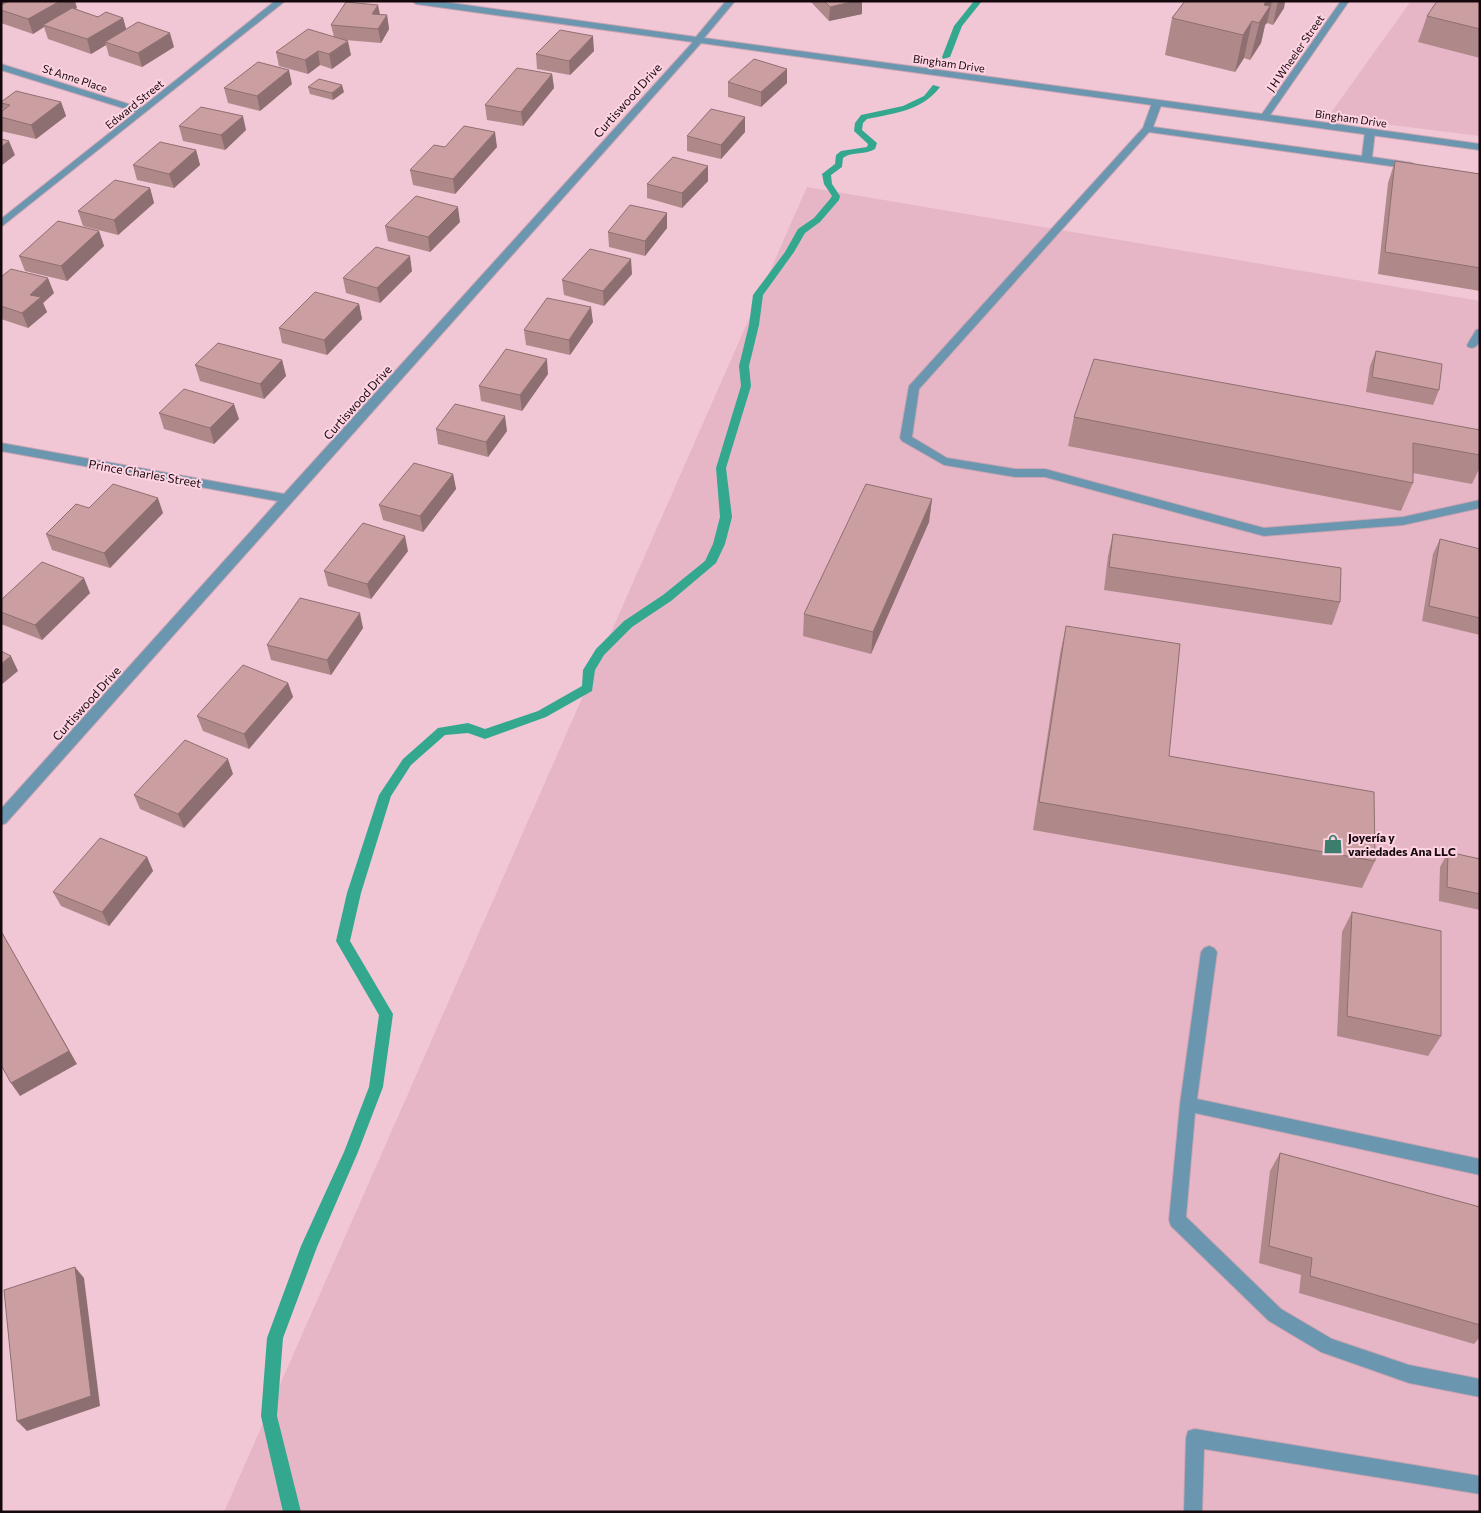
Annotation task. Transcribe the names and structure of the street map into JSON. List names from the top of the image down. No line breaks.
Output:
{"streets":{"street":["J H Wheeler Street","Bingham Drive","St Anne Place","Curtiswood Drive","Edward Street","Prince Charles Street"]},"crossings":[["J H Wheeler Street","Bingham Drive"],["Bingham Drive","Curtiswood Drive"],["St Anne Place","Edward Street"],["Curtiswood Drive","Prince Charles Street"]],"places":{"shop":["Joyería y variedades Ana LLC"]}}
